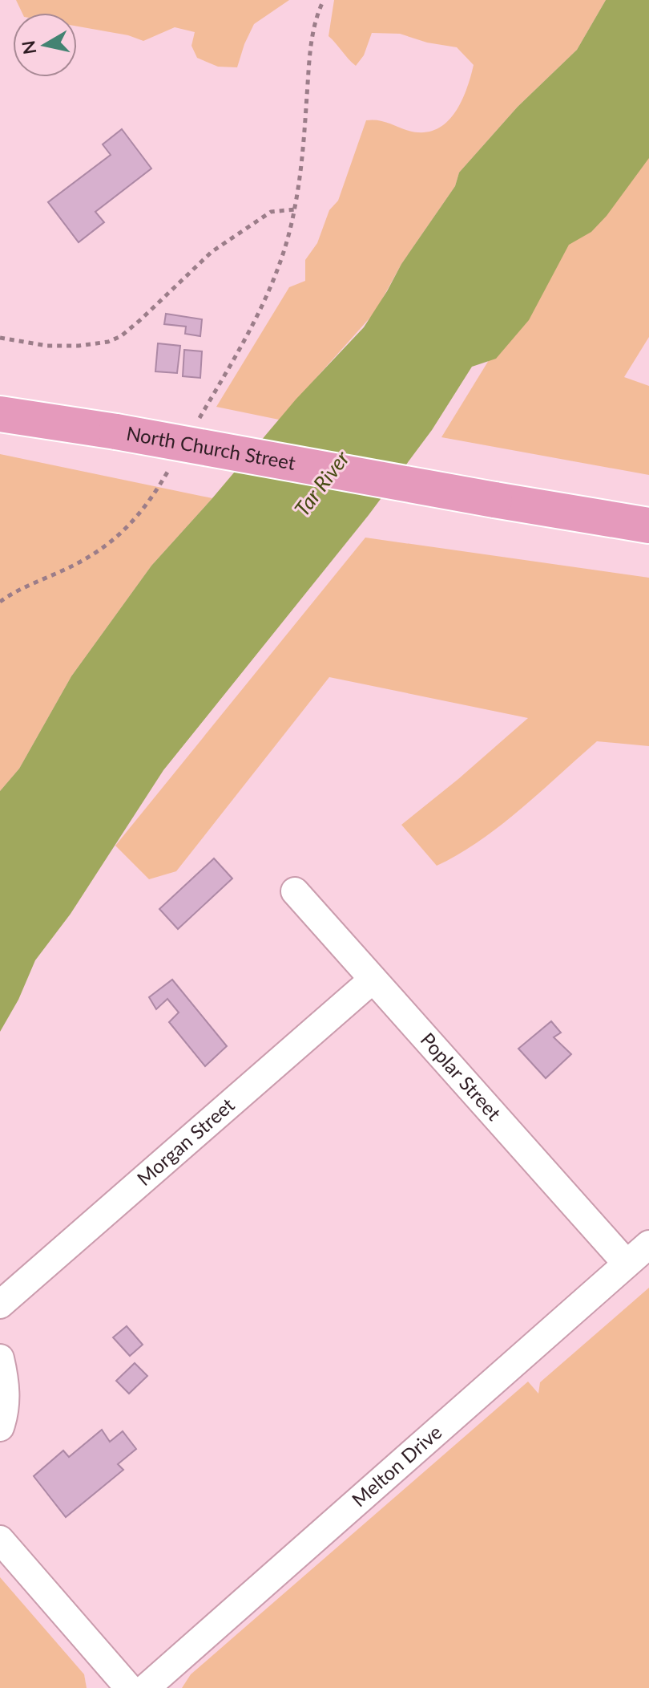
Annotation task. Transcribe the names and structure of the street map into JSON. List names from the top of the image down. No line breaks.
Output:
{"streets":{"main road":["North Church Street"],"street":["Poplar Street","Morgan Street","Melton Drive"]},"crossings":[["Poplar Street","Morgan Street"],["Poplar Street","Melton Drive"]],"water":["Tar River"],"north":"left"}
